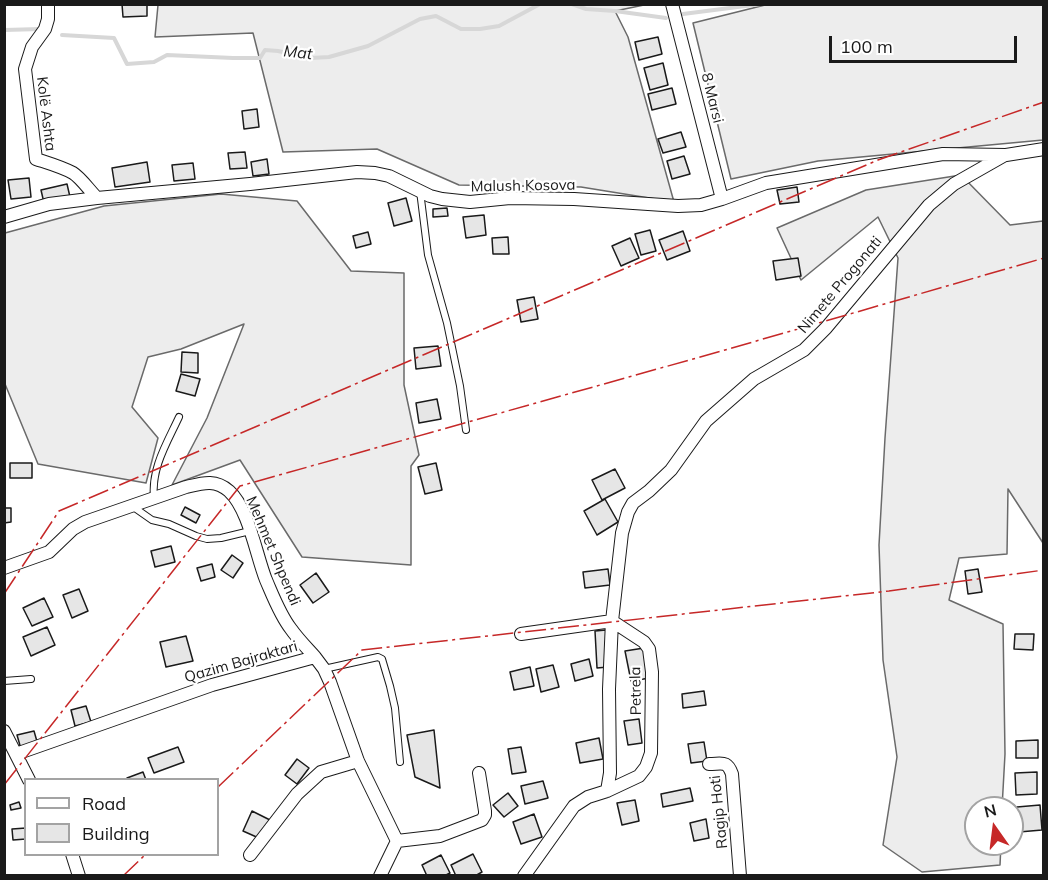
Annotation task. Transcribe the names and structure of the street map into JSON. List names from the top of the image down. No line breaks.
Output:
{"streets":{"street":["8 Marsi","Kolë Ashta","Malush Kosova","Nimete Progonati","Mehmet Shpendi","Qazim Bajraktari","Petrela","Ragip Hoti"]},"crossings":[["8 Marsi","Malush Kosova"],["Kolë Ashta","Malush Kosova"],["Malush Kosova","Nimete Progonati"],["Nimete Progonati","Petrela"],["Mehmet Shpendi","Qazim Bajraktari"]],"water":["Mat"],"legend":["Road","Building"],"scale_bar":"100 m","north":"top"}
